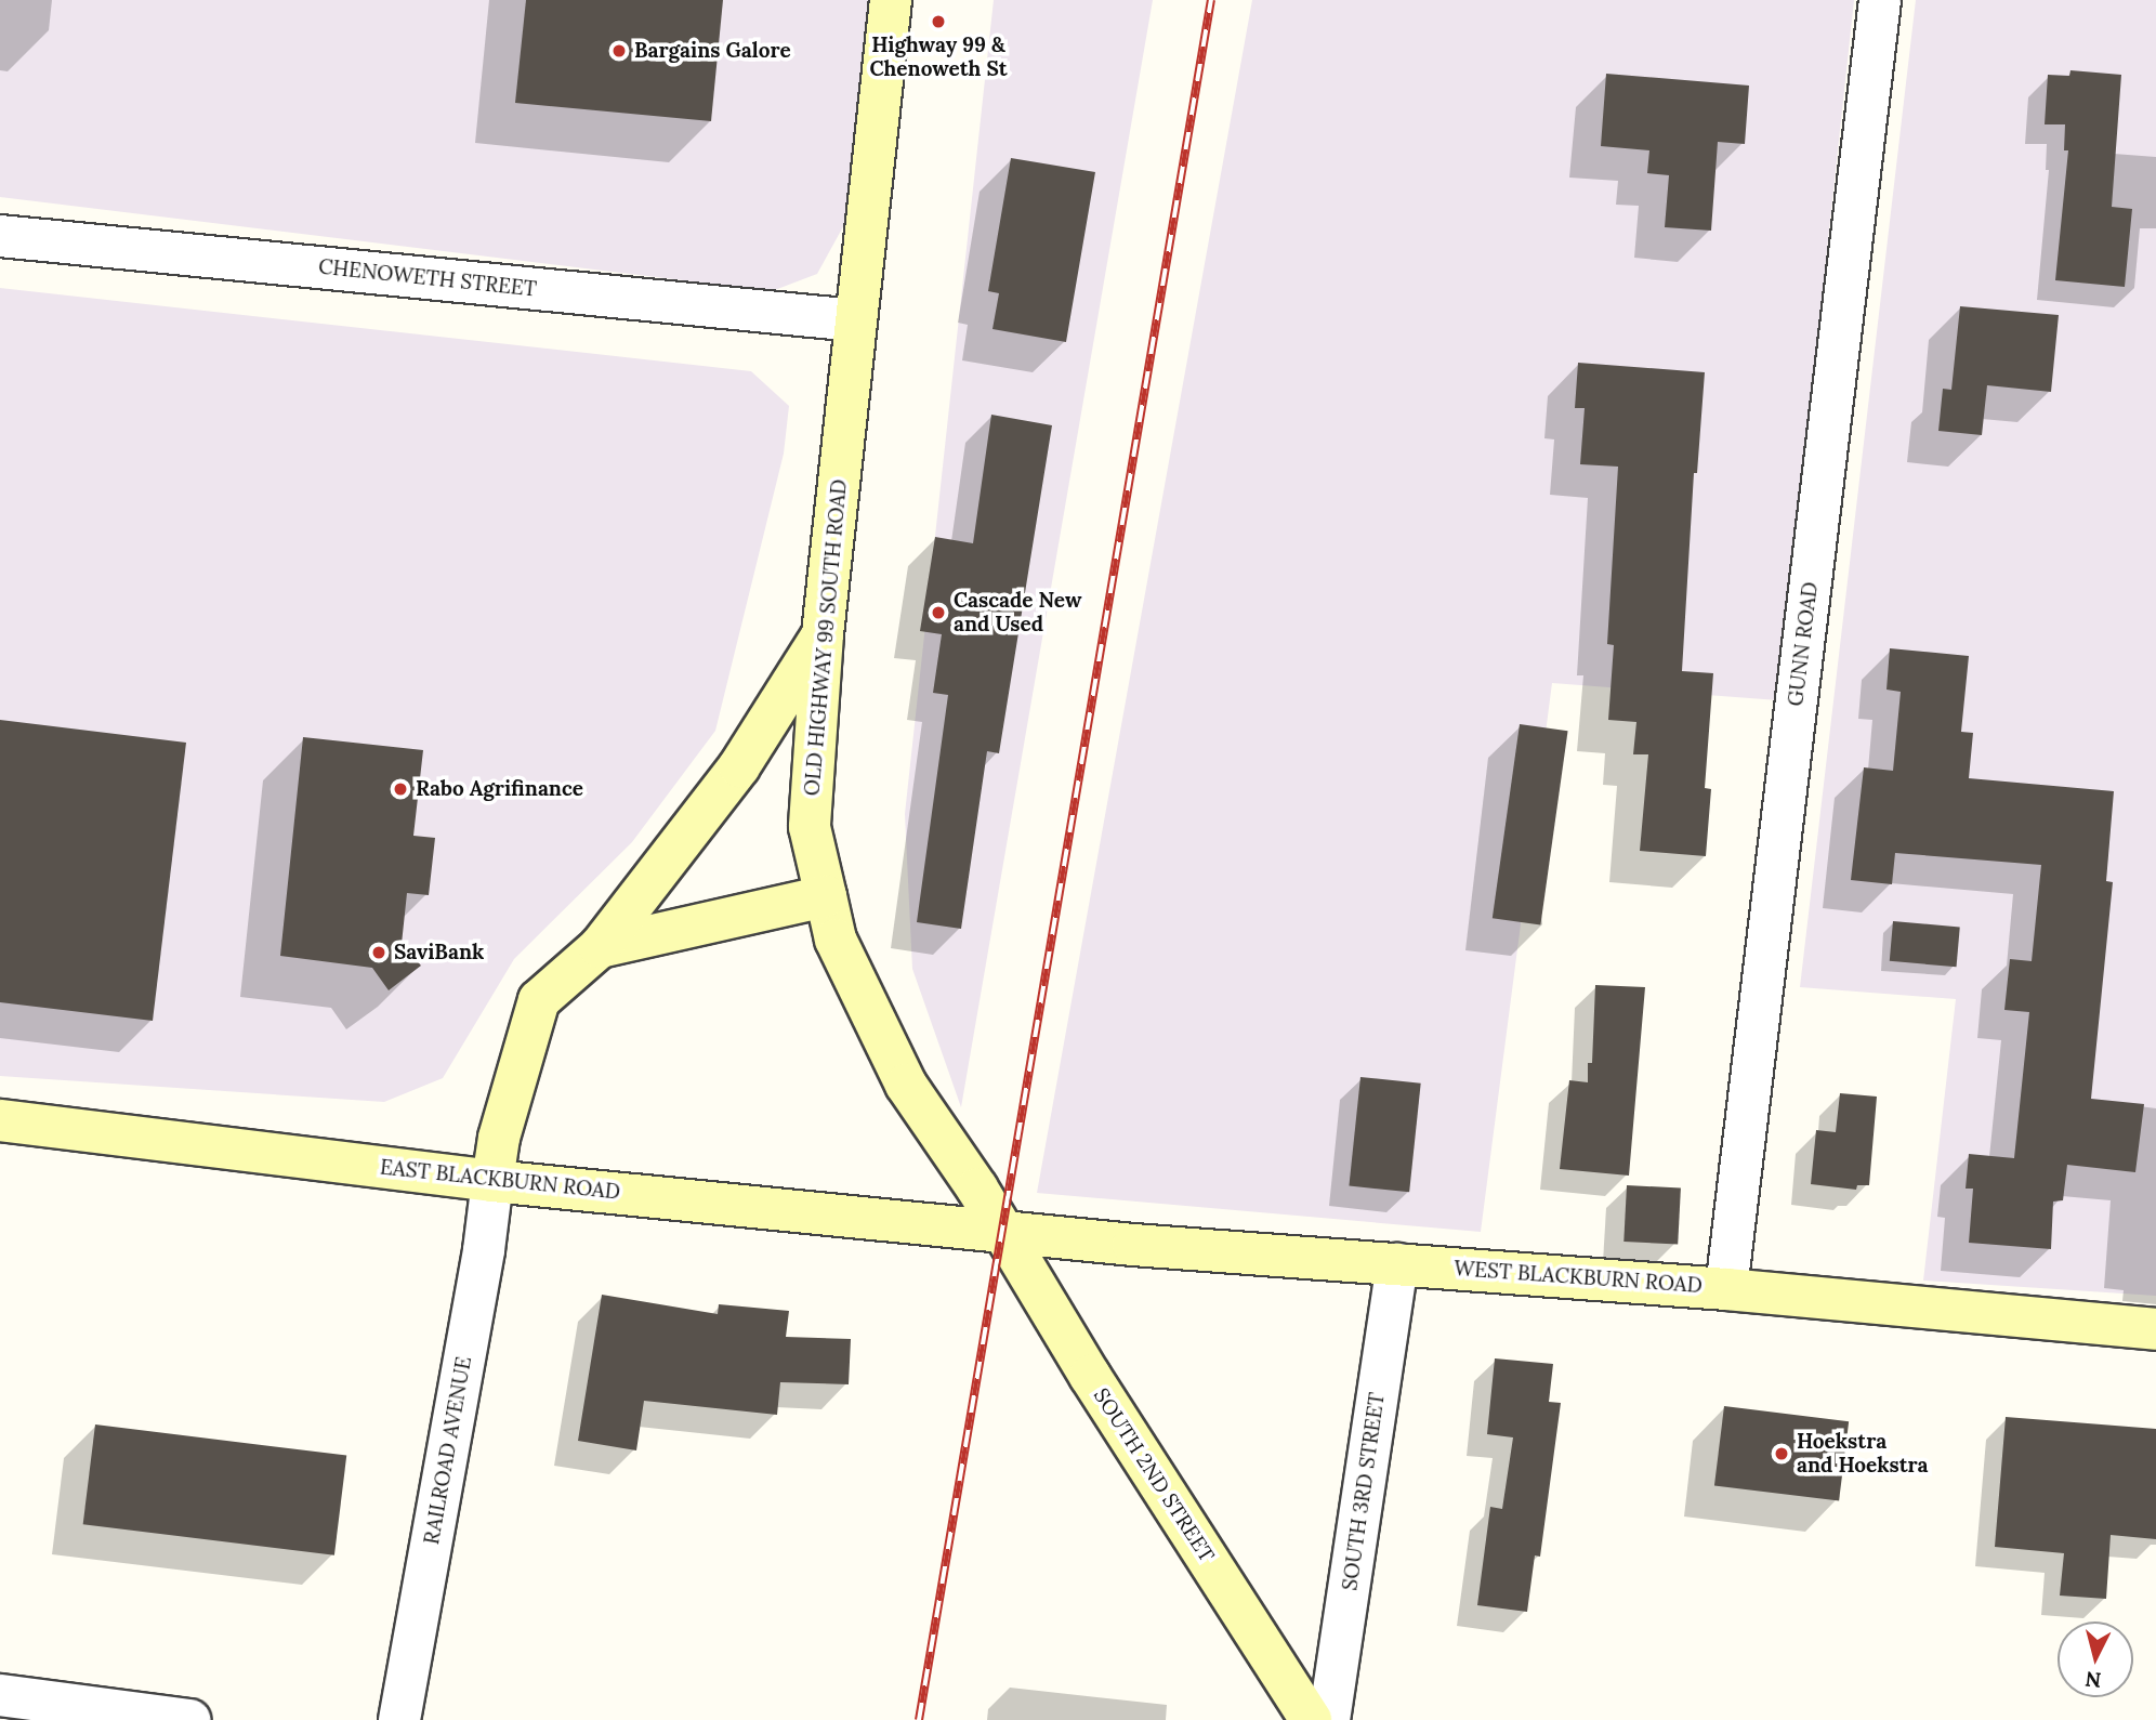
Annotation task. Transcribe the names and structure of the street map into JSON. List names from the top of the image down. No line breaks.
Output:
{"streets":{"street":["CHENOWETH STREET","OLD HIGHWAY 99 SOUTH ROAD","GUNN ROAD","EAST BLACKBURN ROAD","WEST BLACKBURN ROAD","RAILROAD AVENUE","SOUTH 2ND STREET","SOUTH 3RD STREET"]},"crossings":[["CHENOWETH STREET","OLD HIGHWAY 99 SOUTH ROAD"],["OLD HIGHWAY 99 SOUTH ROAD","EAST BLACKBURN ROAD"],["OLD HIGHWAY 99 SOUTH ROAD","WEST BLACKBURN ROAD"],["OLD HIGHWAY 99 SOUTH ROAD","SOUTH 2ND STREET"],["GUNN ROAD","WEST BLACKBURN ROAD"],["EAST BLACKBURN ROAD","WEST BLACKBURN ROAD"],["EAST BLACKBURN ROAD","RAILROAD AVENUE"],["EAST BLACKBURN ROAD","SOUTH 2ND STREET"],["WEST BLACKBURN ROAD","SOUTH 2ND STREET"],["WEST BLACKBURN ROAD","SOUTH 3RD STREET"]],"places":["Highway 99 & Chenoweth St","Bargains Galore","Cascade New and Used","Rabo Agrifinance","SaviBank","Hoekstra and Hoekstra"],"north":"bottom"}
